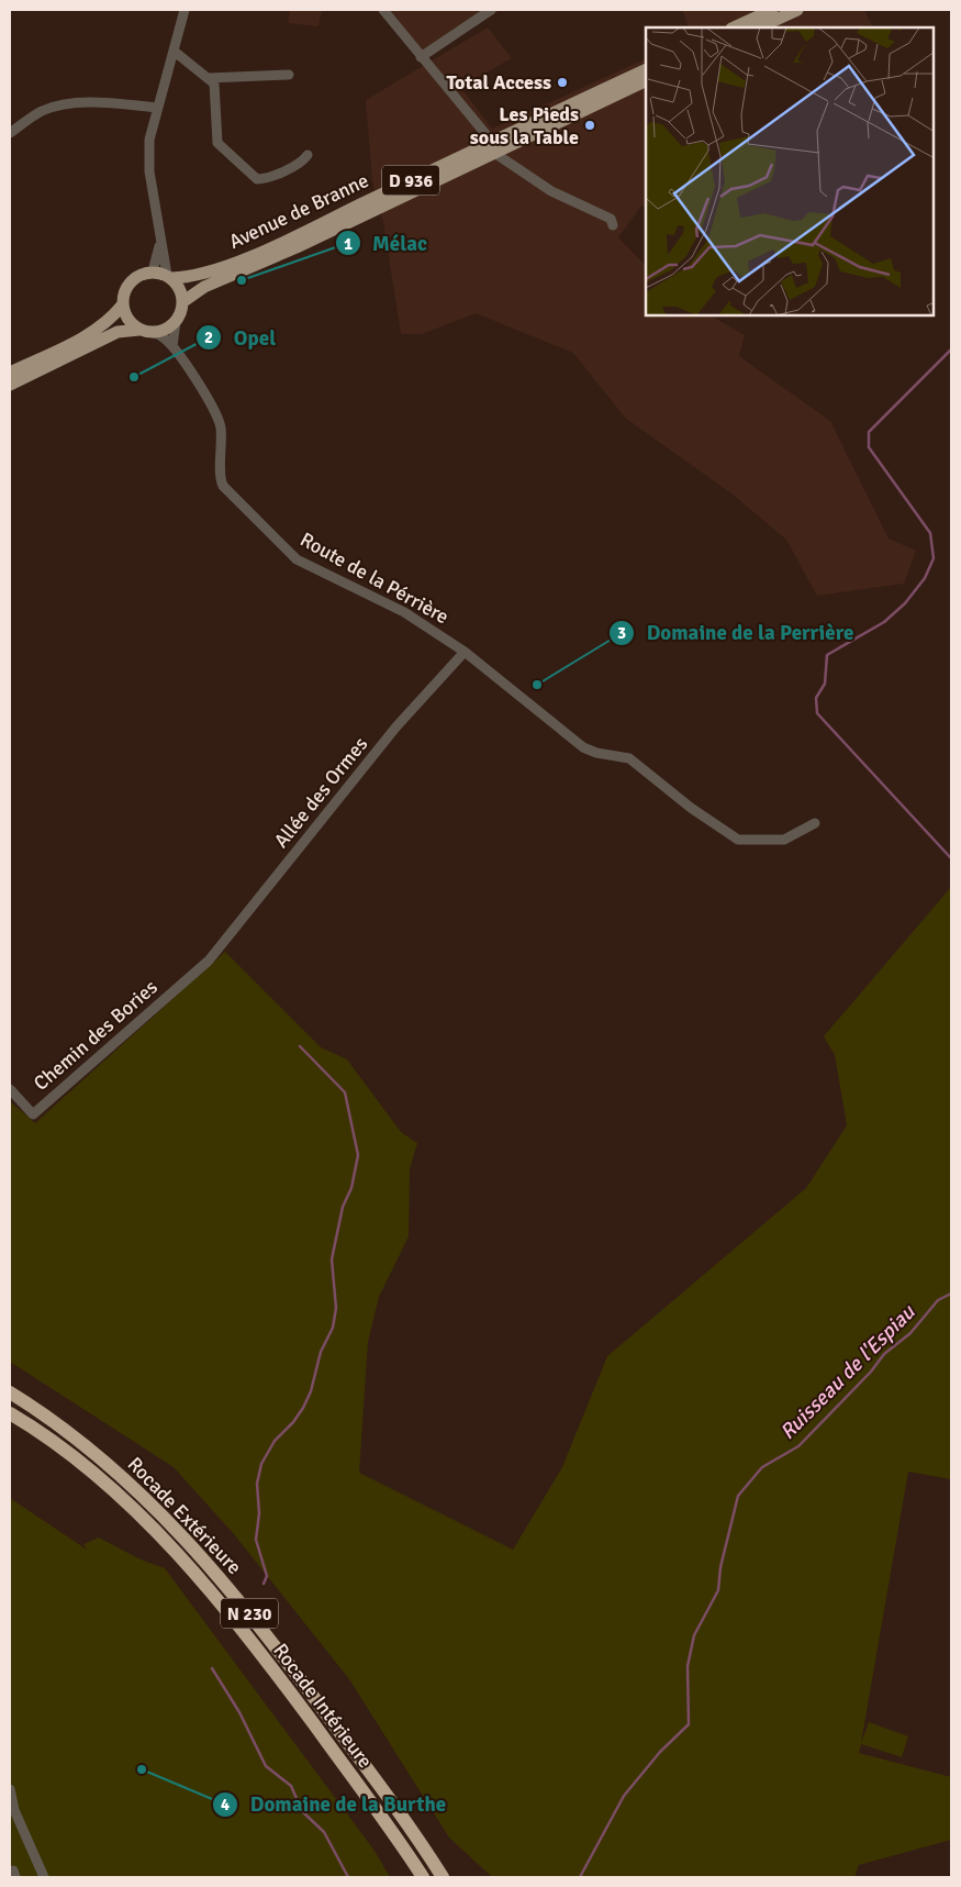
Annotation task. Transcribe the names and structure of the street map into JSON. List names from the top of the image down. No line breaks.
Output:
{"streets":{"highway":["Rocade Extérieure","N 230","Rocade Intérieure"],"main road":["D 936","Avenue de Branne"],"street":["Route de la Pérrière","Allée des Ormes","Chemin des Bories"]},"crossings":[["Route de la Pérrière","Allée des Ormes"],["Allée des Ormes","Chemin des Bories"]],"water":["Ruisseau de l'Espiau"],"places":["Total Access","Les Pieds sous la Table","Mélac","Opel","Domaine de la Perrière","Domaine de la Burthe"]}
